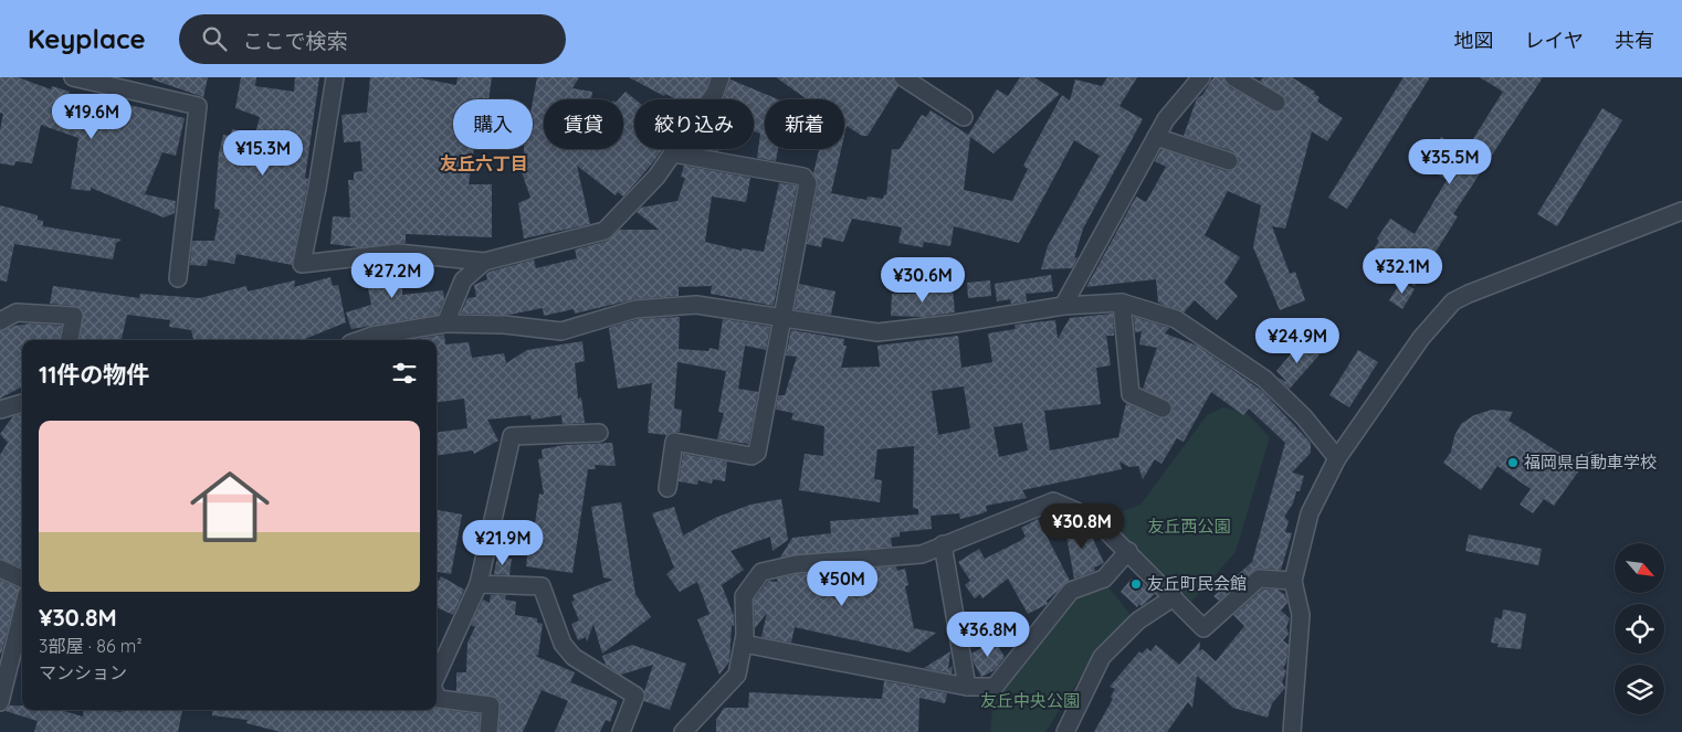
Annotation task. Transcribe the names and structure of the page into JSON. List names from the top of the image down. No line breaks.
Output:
{"districts":["友丘六丁目"],"parks":["友丘西公園","友丘中央公園"],"places":["福岡県自動車学校","友丘町民会館"],"north":"bottom right","page":{"header":"Keyplace","search":"ここで検索","nav":["地図","レイヤ","共有"],"price":["¥19.6M","¥15.3M","¥35.5M","¥32.1M","¥27.2M","¥30.6M","¥24.9M","¥30.8M","¥21.9M","¥50M","¥36.8M"],"chip":["購入","賃貸","絞り込み","新着"],"heading":"11件の物件","list":[{"name":"¥30.8M","note":"3部屋 · 86 m² · マンション"}]}}
